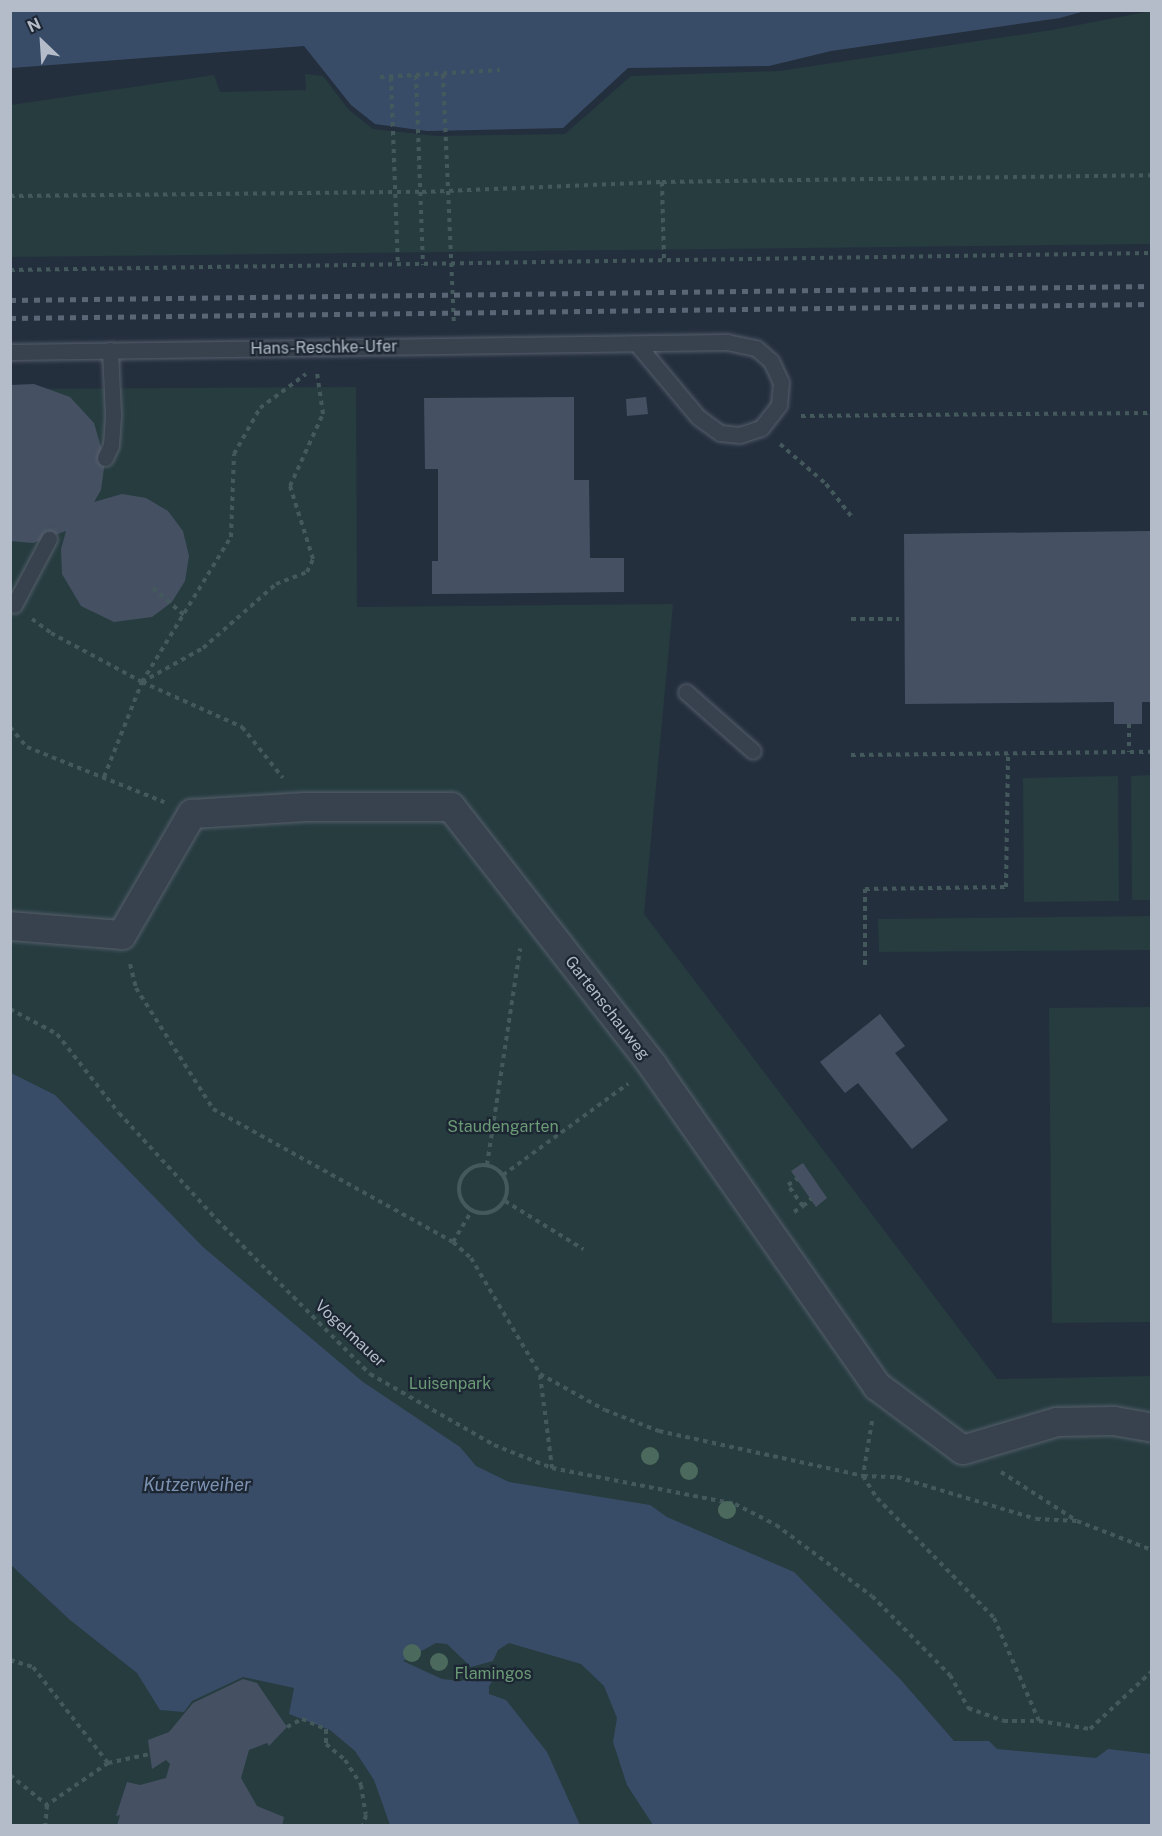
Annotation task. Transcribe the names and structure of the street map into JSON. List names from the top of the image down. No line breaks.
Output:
{"streets":{"street":["Gartenschauweg"],"lane":["Hans-Reschke-Ufer"],"path":["Vogelmauer"]},"water":["Kutzerweiher"],"parks":["Staudengarten","Luisenpark","Flamingos"],"north":"top left"}
